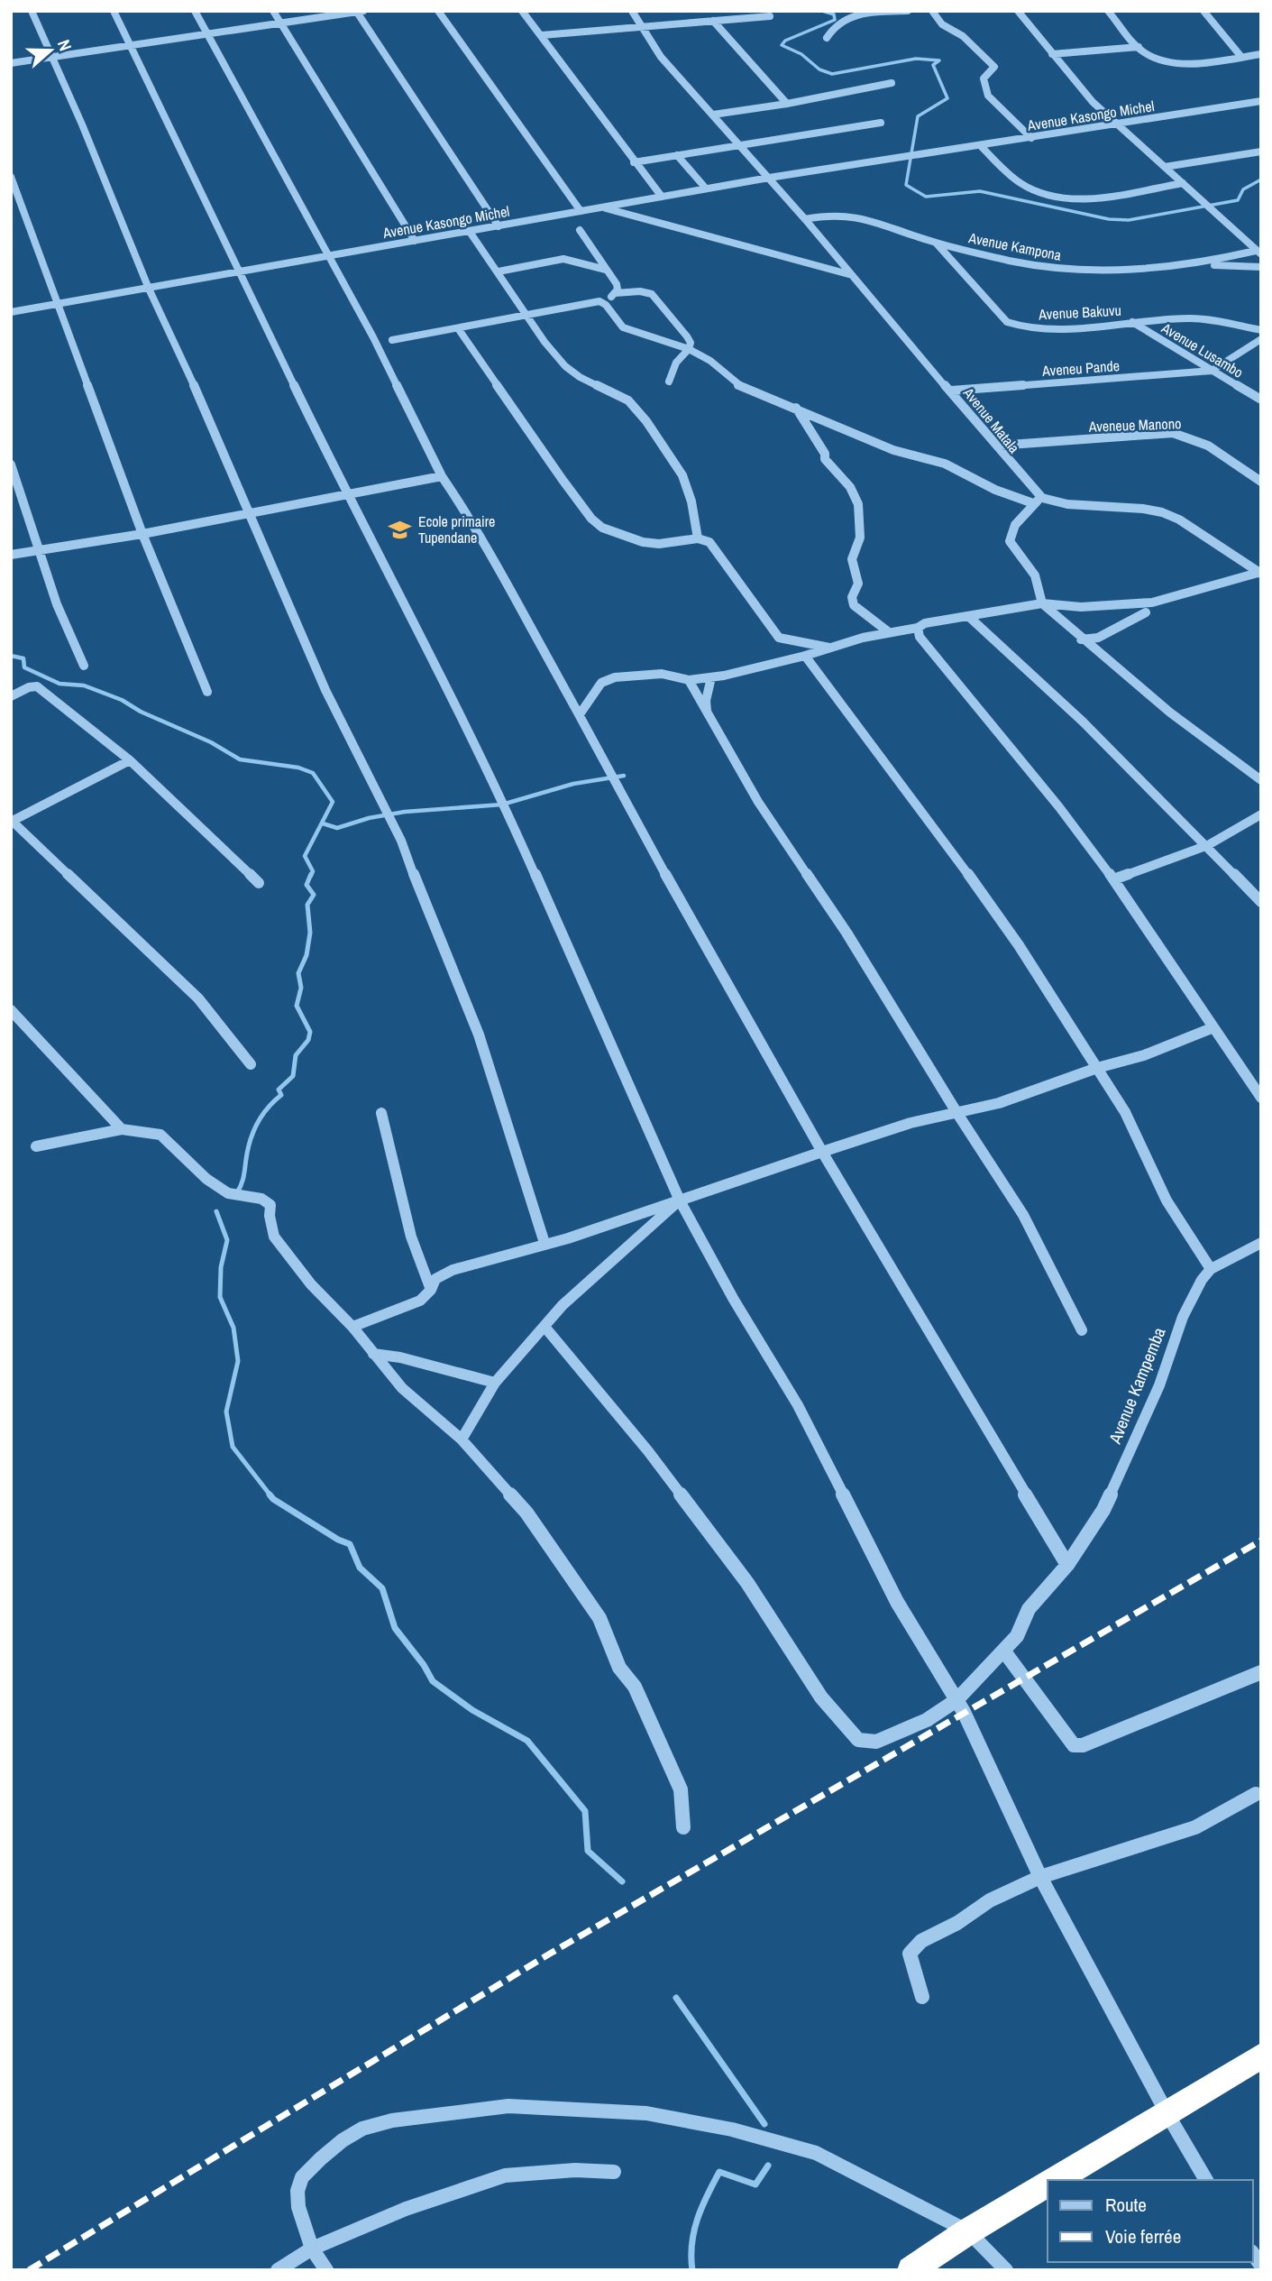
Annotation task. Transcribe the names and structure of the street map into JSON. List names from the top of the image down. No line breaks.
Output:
{"streets":{"street":["Avenue Kasongo Michel","Avenue Kampona","Avenue Bakuvu","Avenue Lusambo","Aveneu Pande","Avenue Matala","Aveneue Manono","Avenue Kampemba"]},"crossings":[["Avenue Kasongo Michel","Avenue Matala"],["Avenue Kampona","Avenue Bakuvu"],["Avenue Bakuvu","Avenue Lusambo"],["Avenue Lusambo","Aveneu Pande"],["Aveneu Pande","Avenue Matala"],["Avenue Matala","Aveneue Manono"]],"places":{"school or university":["Ecole primaire Tupendane"]},"legend":["Route","Voie ferrée"],"north":"right"}
